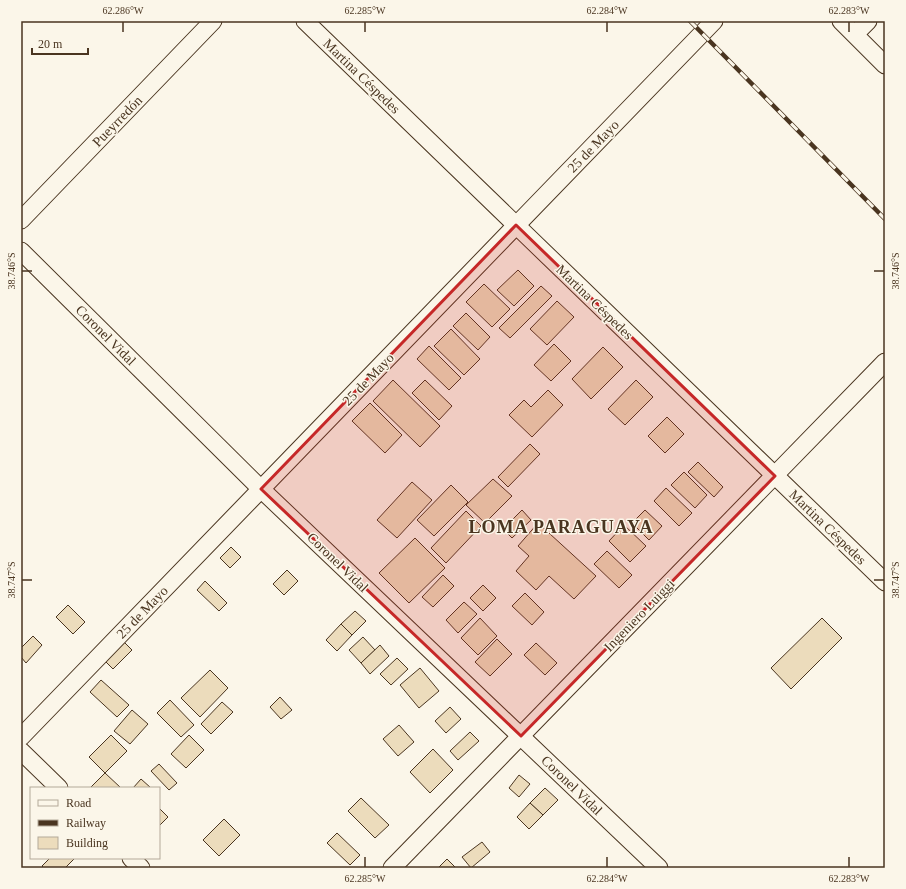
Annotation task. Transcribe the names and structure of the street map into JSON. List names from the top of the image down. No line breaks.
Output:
{"streets":{"street":["Martina Céspedes","Pueyrredón","25 de Mayo","Coronel Vidal","Ingeniero Luiggi"]},"crossings":[["Martina Céspedes","25 de Mayo"],["Martina Céspedes","Ingeniero Luiggi"],["25 de Mayo","Coronel Vidal"],["Coronel Vidal","Ingeniero Luiggi"]],"districts":["LOMA PARAGUAYA"],"legend":["Road","Railway","Building"],"scale_bar":"20 m","coordinates":["62.286°W","62.285°W","62.284°W","62.283°W","38.746°S","38.747°S"]}
